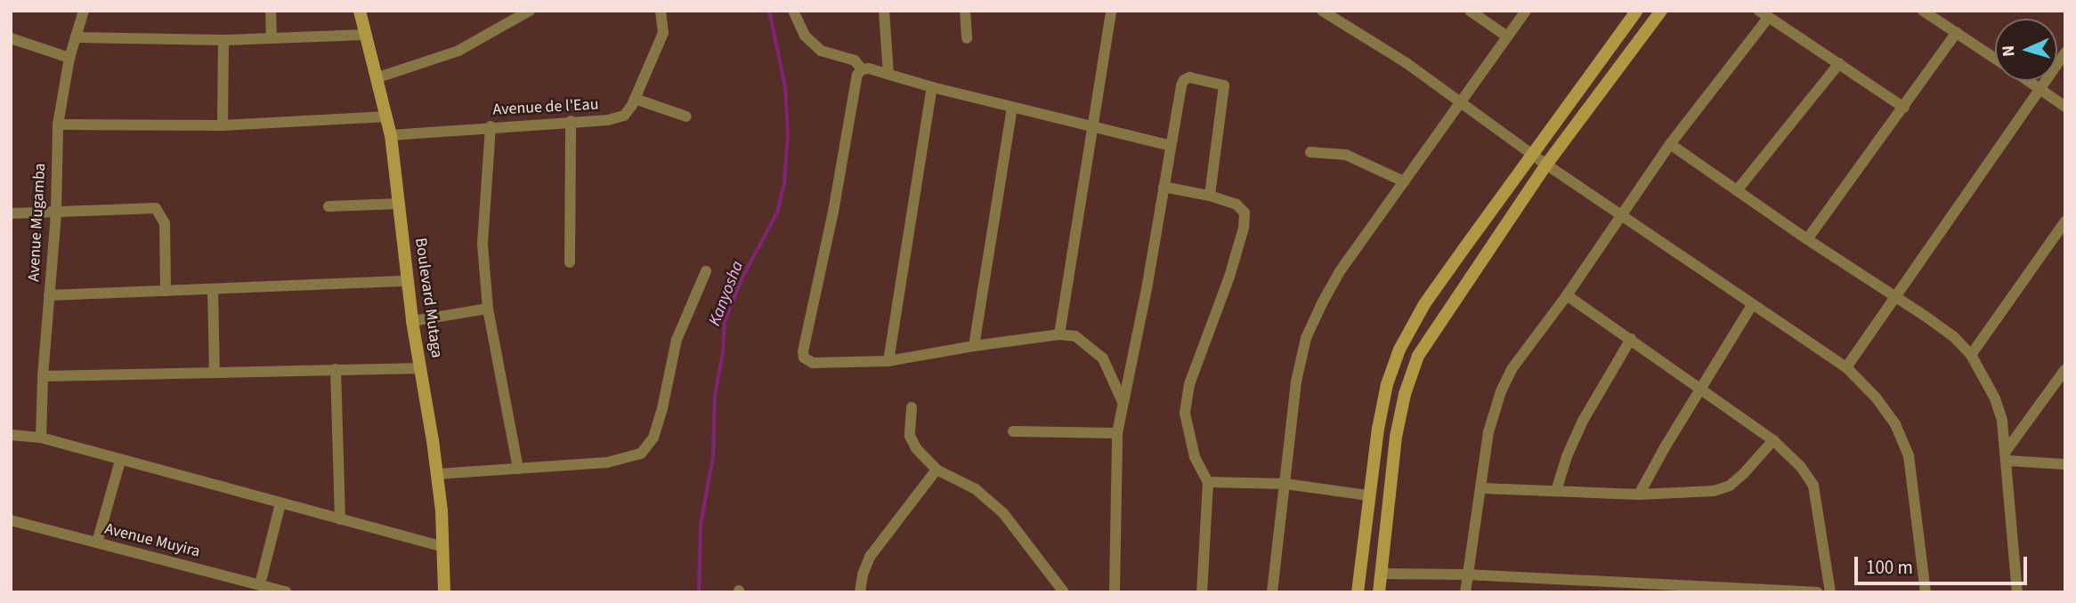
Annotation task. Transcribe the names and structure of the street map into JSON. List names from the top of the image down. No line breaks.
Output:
{"streets":{"street":["Avenue de l'Eau","Avenue Mugamba","Boulevard Mutaga","Avenue Muyira"]},"crossings":[["Avenue de l'Eau","Boulevard Mutaga"]],"water":["Kanyosha"],"scale_bar":"100 m","north":"left"}
